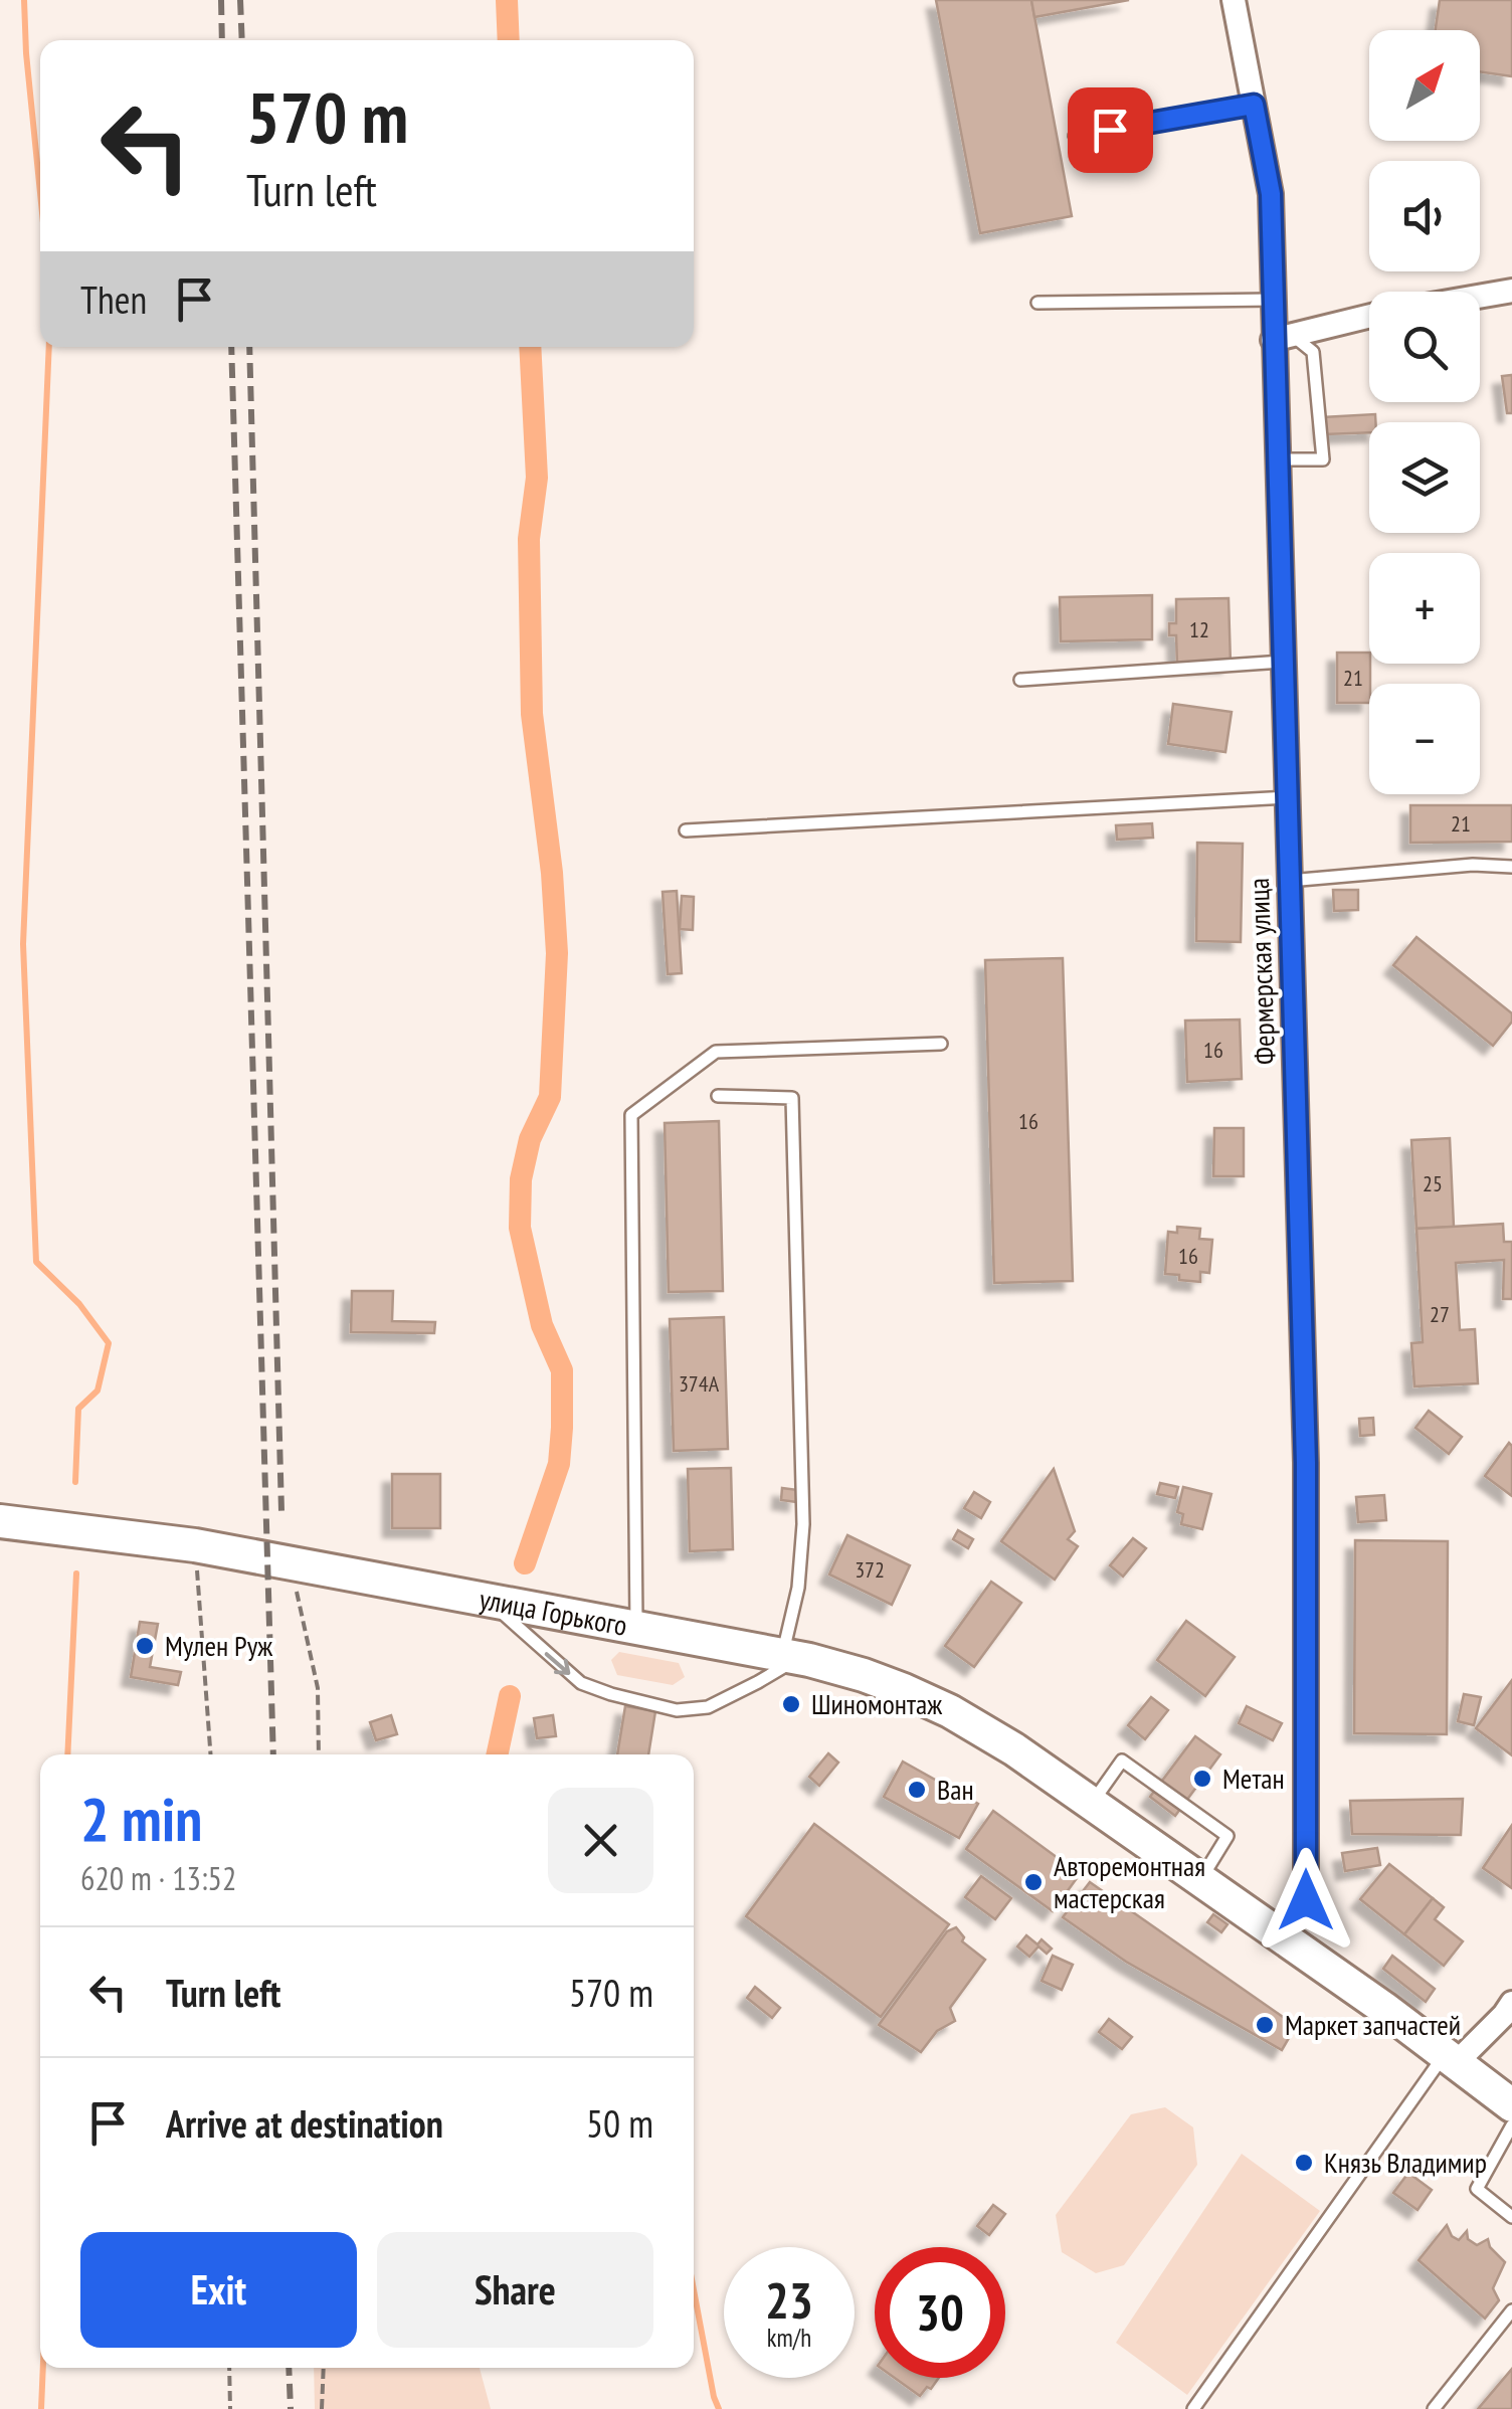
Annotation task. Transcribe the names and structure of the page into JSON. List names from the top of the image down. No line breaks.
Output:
{"streets":{"main road":["улица Горького"],"street":["Фермерская улица"]},"crossings":[["Фермерская улица","улица Горького"]],"places":["Мулен Руж","Шиномонтаж","Метан","Ван","Авторемонтная мастерская","Маркет запчастей","Князь Владимир"],"house_numbers":["12","21","21","16","16","25","16","27","374А","372"],"north":"top right","page":{"map_buttons":["+","−"],"turn":["570 m","Turn left"],"then":"Then","heading":["2 min","620 m · 13:52"],"list":[{"name":"Turn left","value":"570 m"},{"name":"Arrive at destination","value":"50 m"}],"buttons":["Exit","Share"],"speed":"23 km/h","limit":"30"}}
